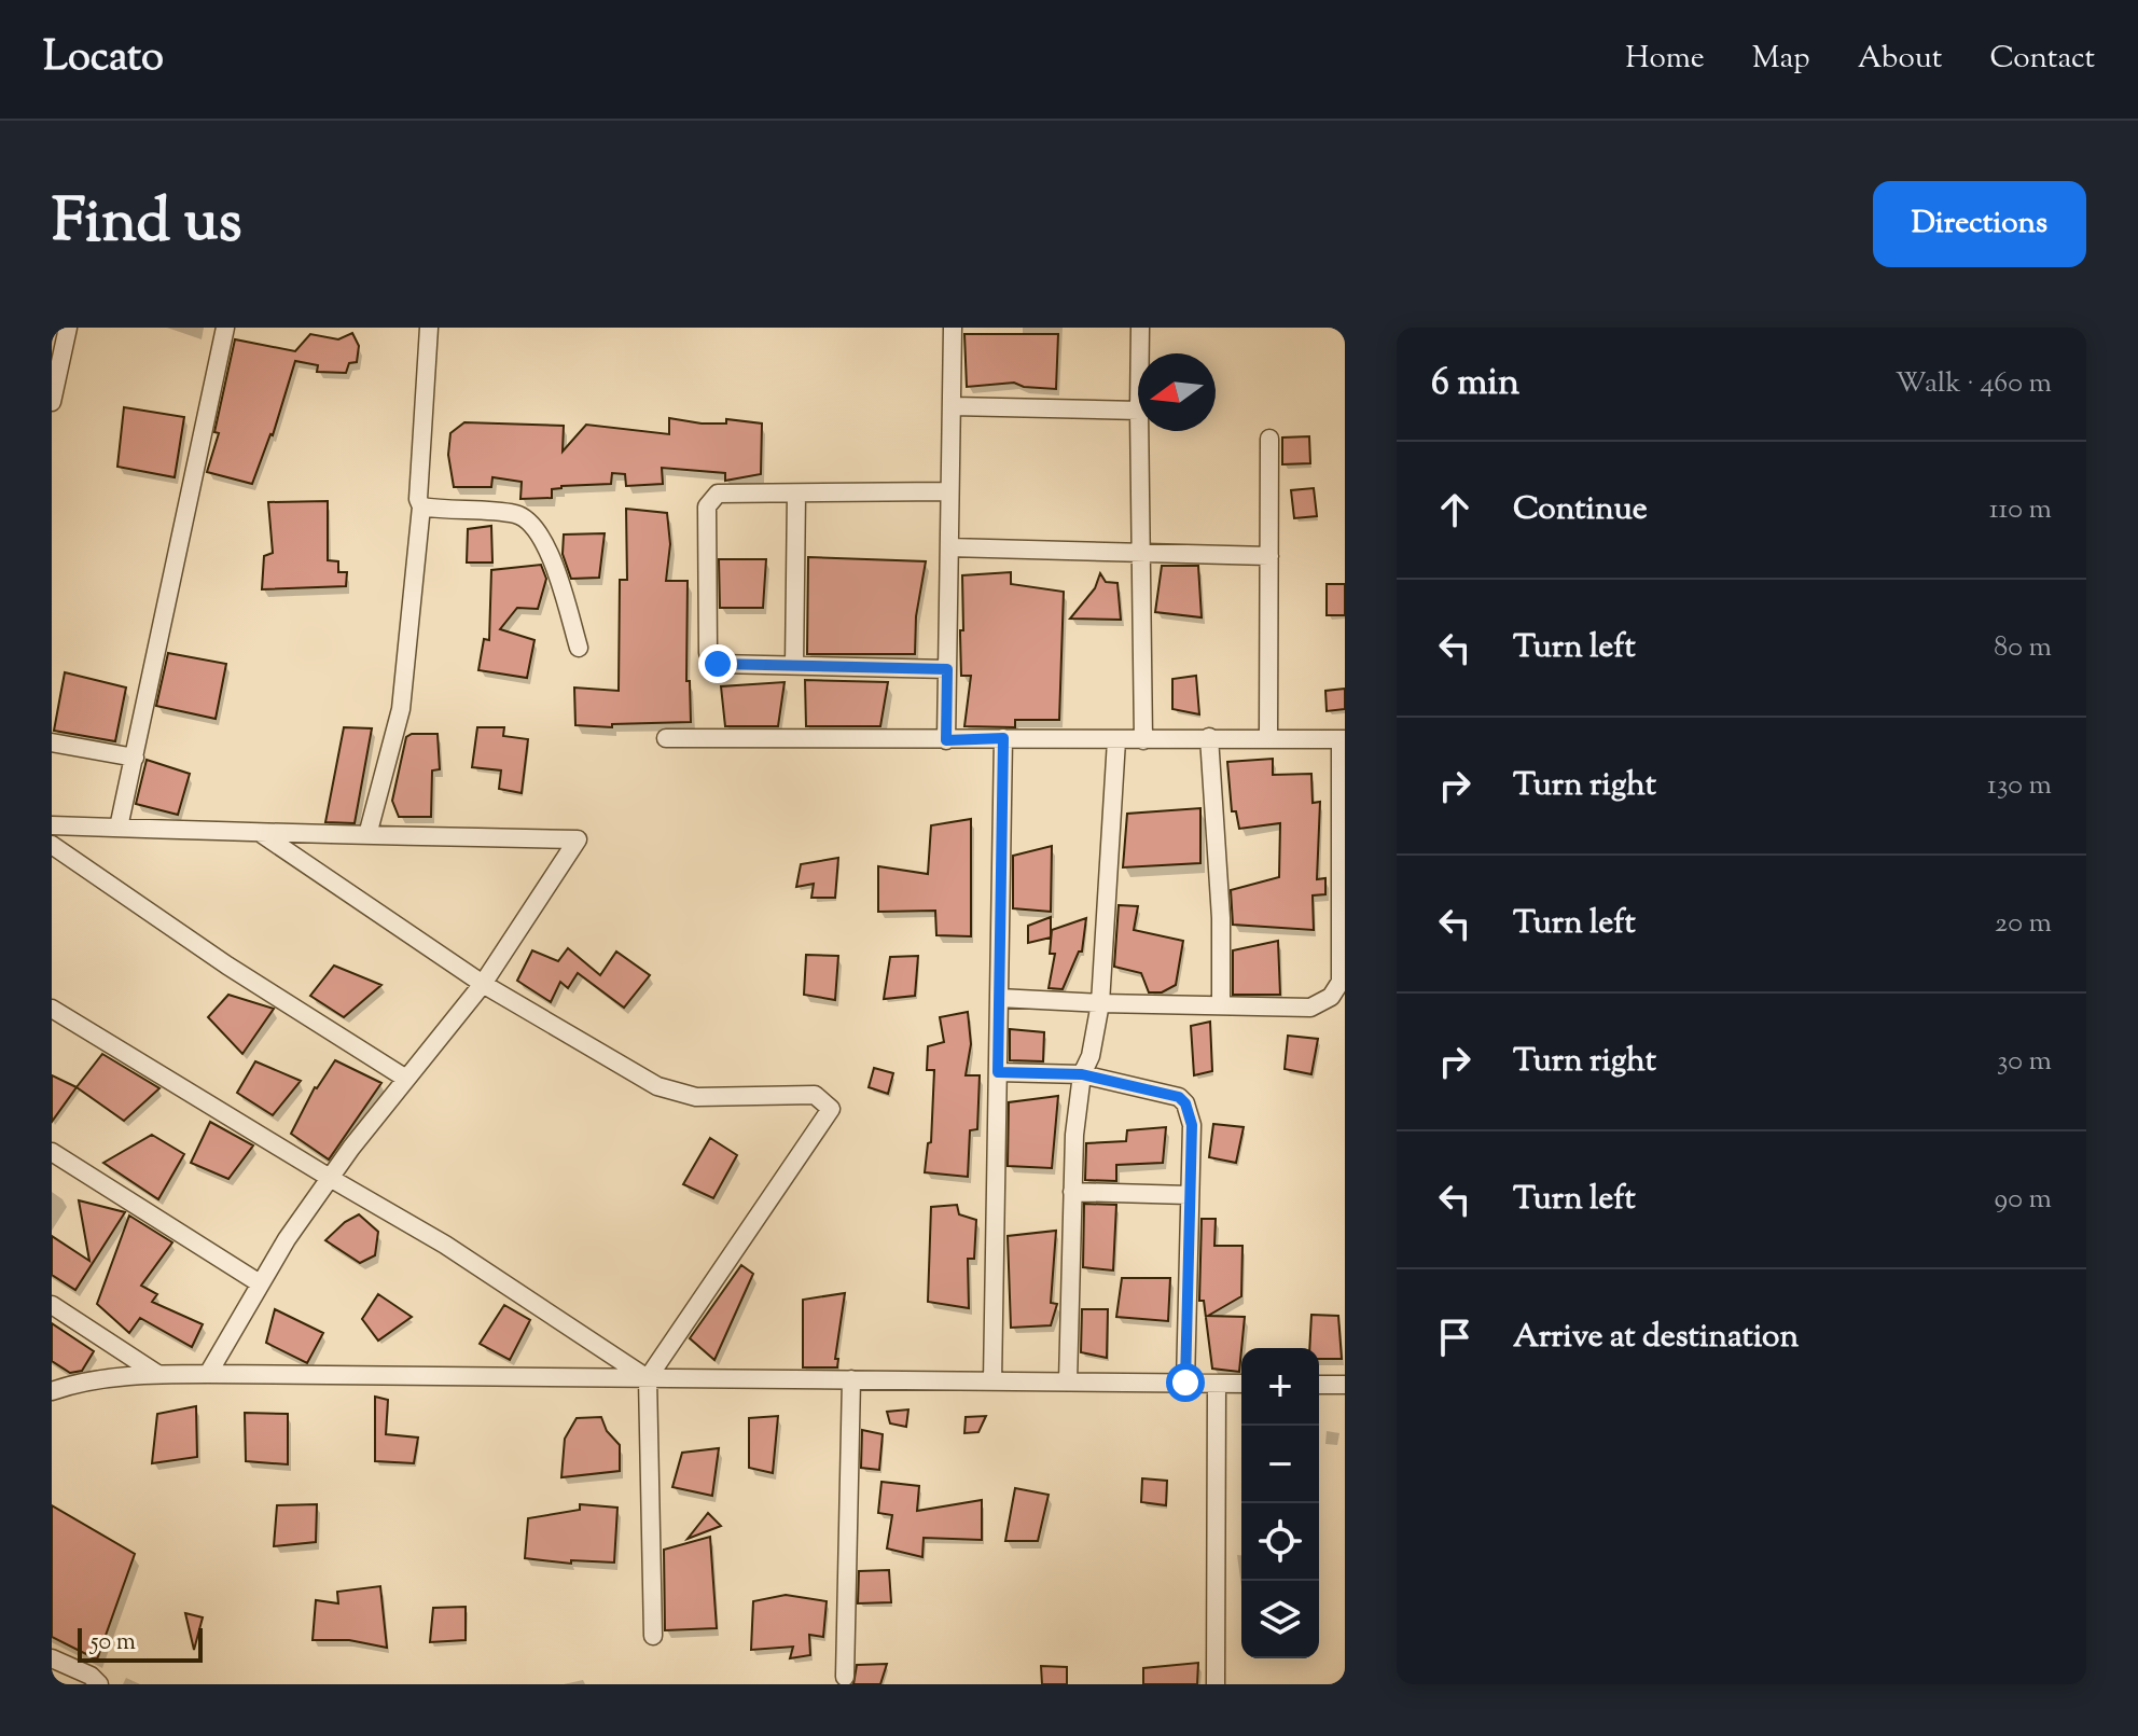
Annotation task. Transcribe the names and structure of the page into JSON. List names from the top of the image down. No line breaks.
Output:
{"scale_bar":"50 m","north":"left","page":{"header":"Locato","nav":["Home","Map","About","Contact"],"title":"Find us","buttons":"Directions","heading":["6 min","Walk · 460 m"],"list":[["Continue","110 m"],["Turn left","80 m"],["Turn right","130 m"],["Turn left","20 m"],["Turn right","30 m"],["Turn left","90 m"],"Arrive at destination"],"map_buttons":["+","−"],"scale":"50 m"}}
